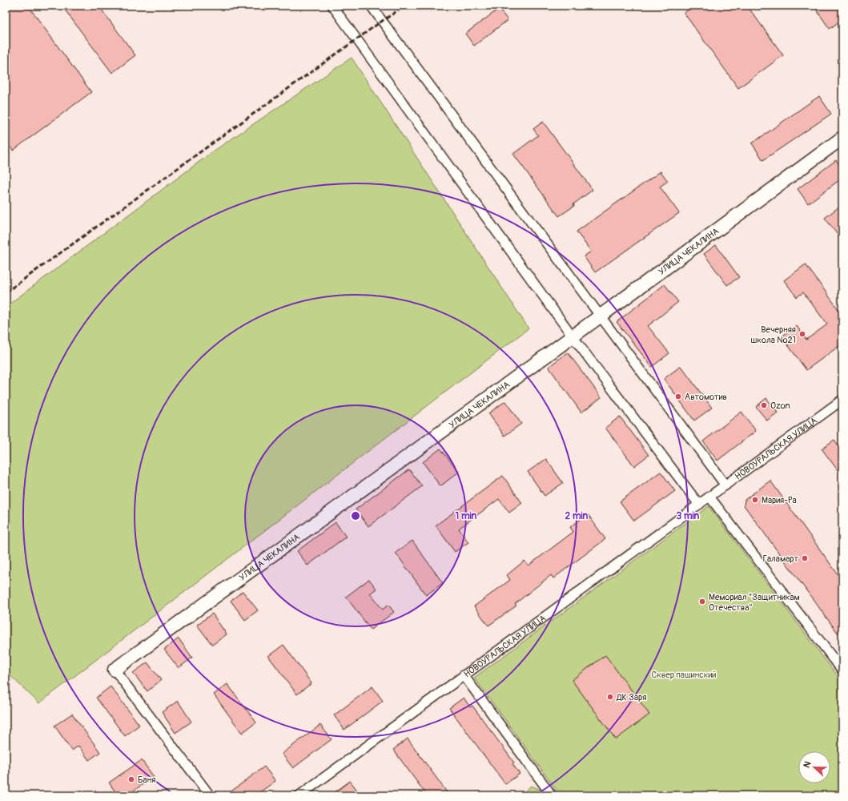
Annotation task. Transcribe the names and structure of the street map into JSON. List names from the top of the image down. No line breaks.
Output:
{"streets":{"main road":["УЛИЦА ЧЕКАЛИНА"],"street":["НОВОУРАЛЬСКАЯ УЛИЦА"]},"parks":["Сквер пашинский"],"places":["Вечерняя школа №21","Автомотив","Ozon","Мария-Ра","Галамарт","Мемориал \"Защитникам Отечества\"","ДК Заря","Баня"],"north":"left","rings":["1 min","2 min","3 min"]}
